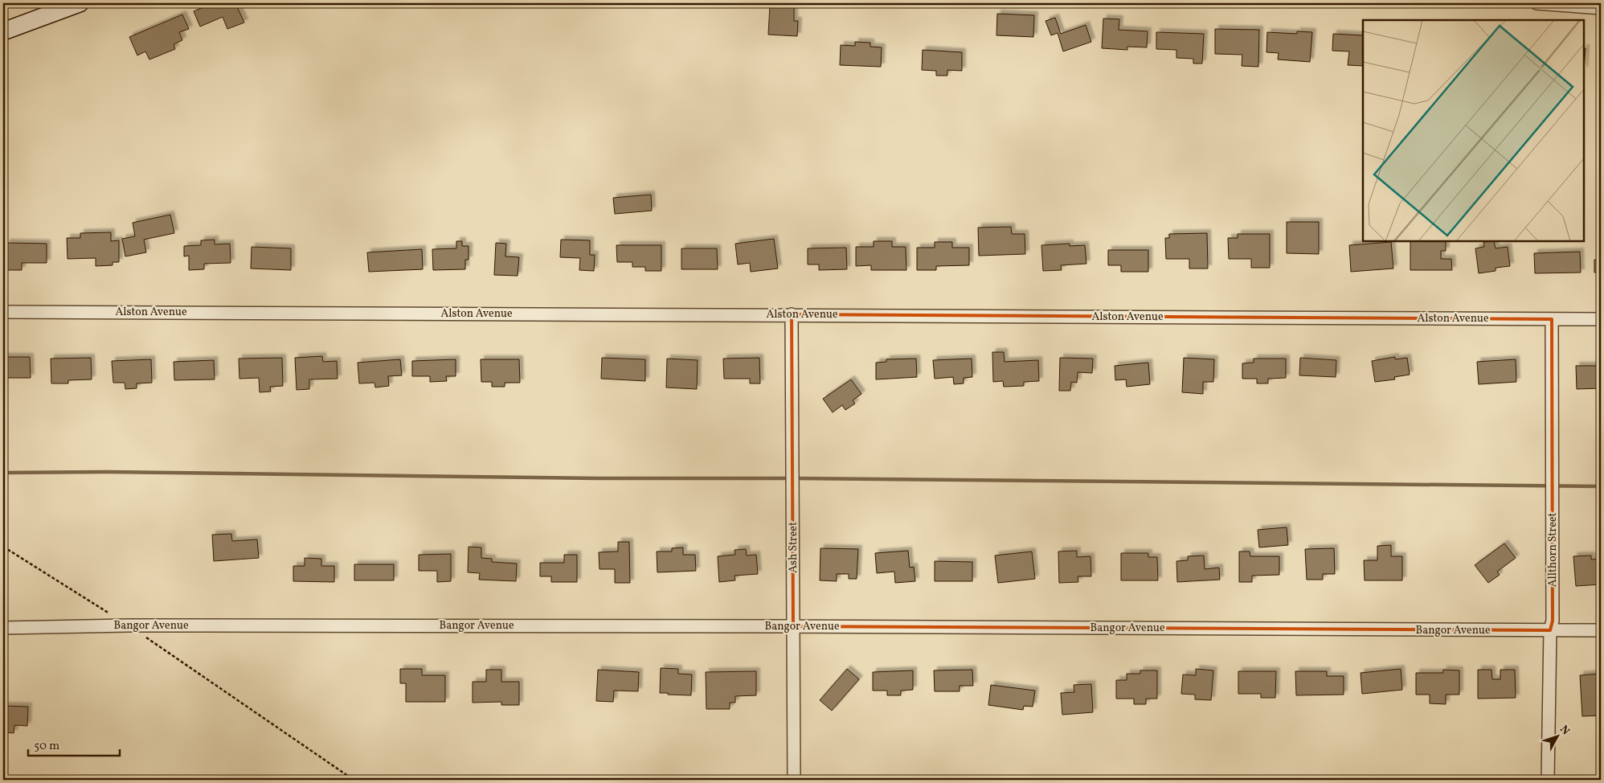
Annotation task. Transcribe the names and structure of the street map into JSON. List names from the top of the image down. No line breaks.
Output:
{"streets":{"street":["Alston Avenue","Ash Street","Allthorn Street","Bangor Avenue"]},"crossings":[["Alston Avenue","Ash Street"],["Alston Avenue","Allthorn Street"],["Ash Street","Bangor Avenue"],["Allthorn Street","Bangor Avenue"]],"scale_bar":"50 m","north":"top right"}
